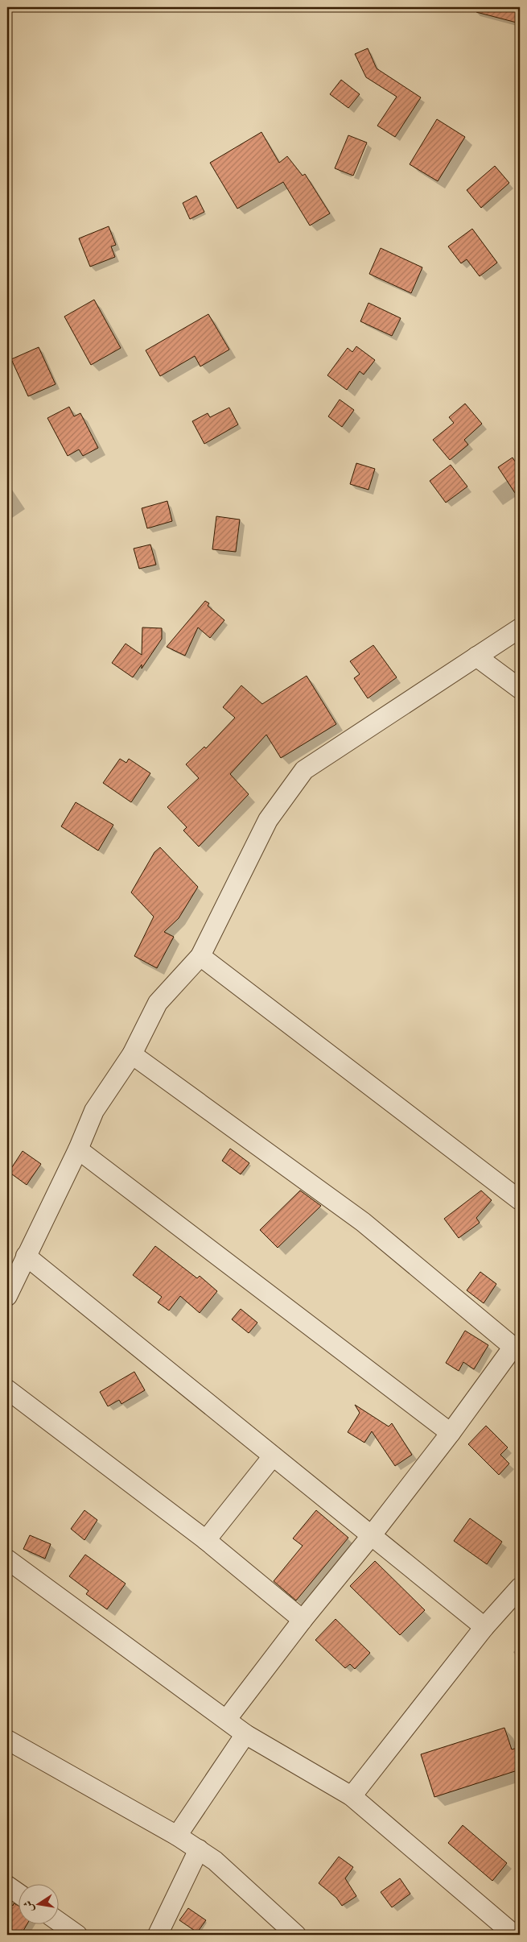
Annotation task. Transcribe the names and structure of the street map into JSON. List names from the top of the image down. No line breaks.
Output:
{"north":"left"}
